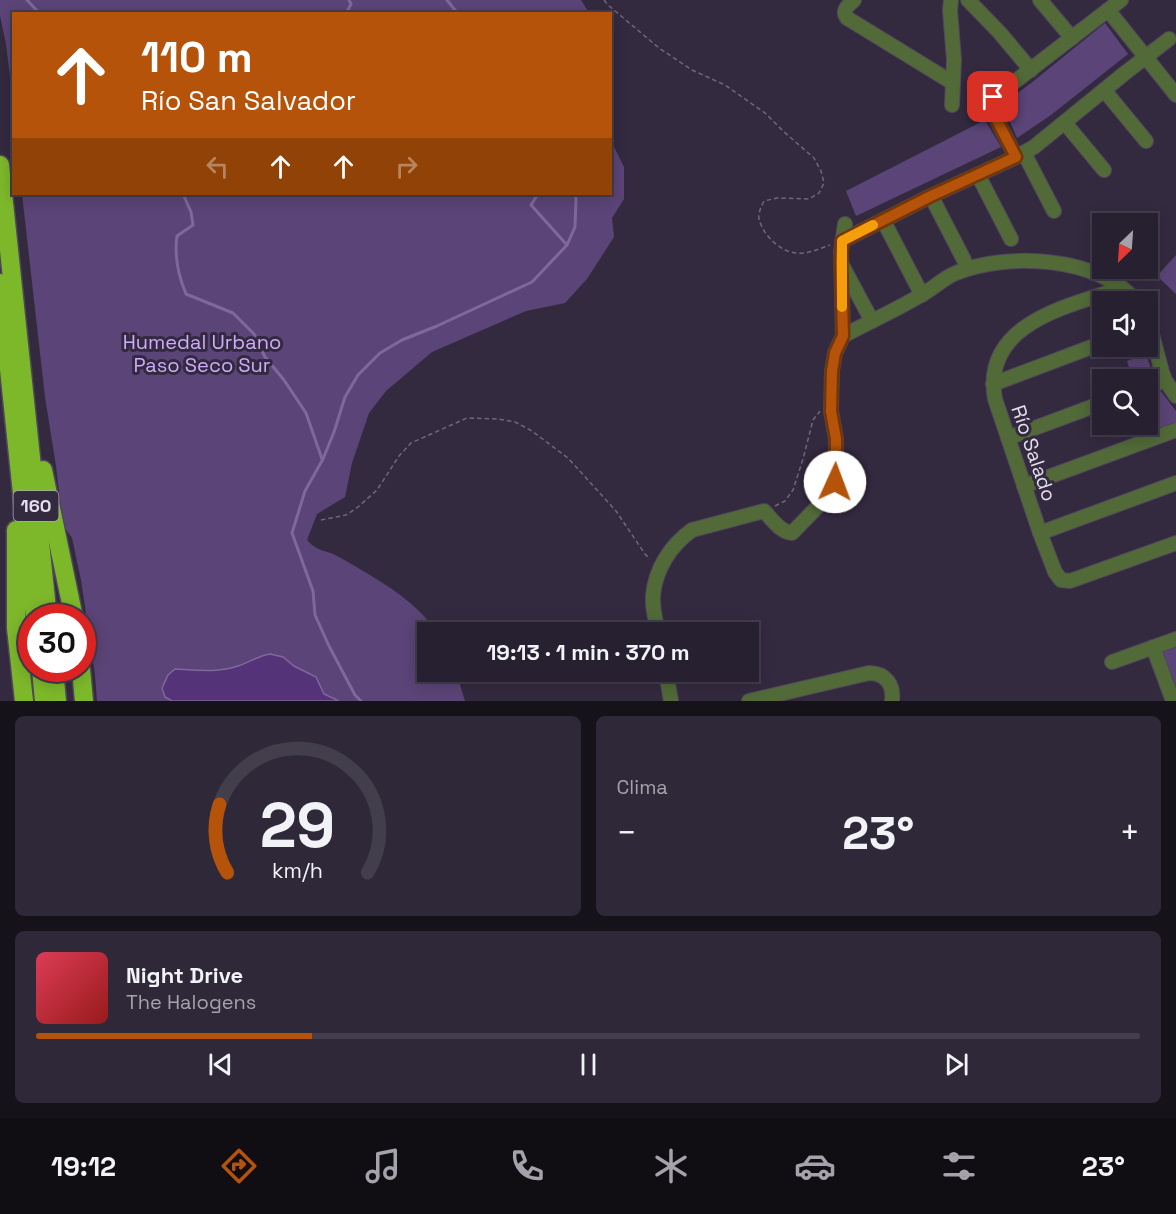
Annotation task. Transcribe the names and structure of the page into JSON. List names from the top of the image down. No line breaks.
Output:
{"streets":{"highway":["160"],"street":["Río Salado"]},"parks":["Humedal Urbano Paso Seco Sur"],"north":"bottom left","page":{"turn":["110 m","Río San Salvador"],"limit":"30","trip":"19:13 · 1 min · 370 m","tile":"Clima","heat":["−","23°","+"],"song":["Night Drive","The Halogens"],"tabs":["19:12","23°"],"gauge":["29","km/h"]}}
